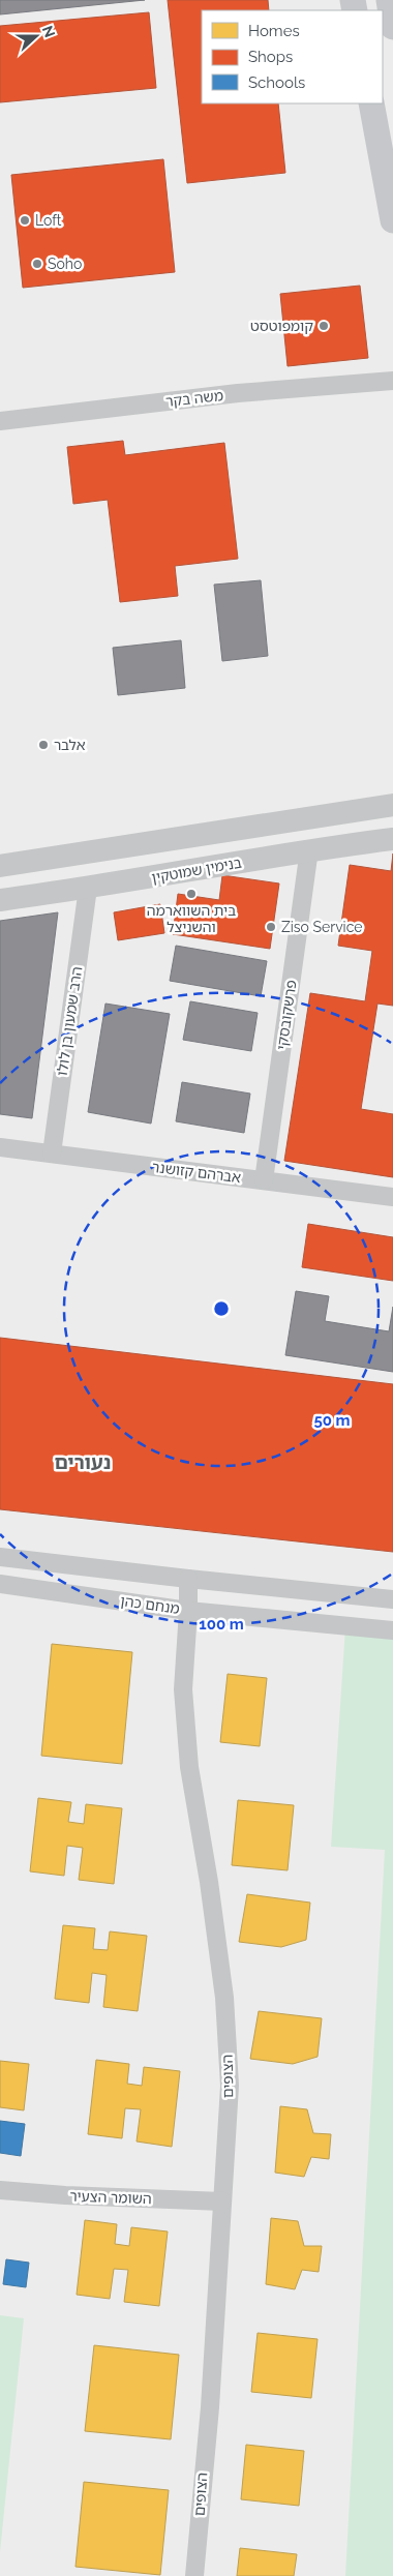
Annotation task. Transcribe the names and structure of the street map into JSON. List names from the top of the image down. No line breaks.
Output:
{"streets":{"street":["משה בקר","בנימין שמוטקין","פרשקובסקי","הרב שמעון בן לולו","אברהם קזושנר","מנחם כהן","הצופים","השומר הצעיר"]},"crossings":[["בנימין שמוטקין","פרשקובסקי"],["בנימין שמוטקין","הרב שמעון בן לולו"],["פרשקובסקי","אברהם קזושנר"],["הרב שמעון בן לולו","אברהם קזושנר"],["מנחם כהן","הצופים"],["הצופים","השומר הצעיר"]],"districts":["נעורים"],"places":["Loft","Soho","קומפוטסט","אלבר","בית השווארמה והשניצל","Ziso Service"],"legend":["Homes","Shops","Schools"],"north":"right","rings":["50 m","100 m"]}
